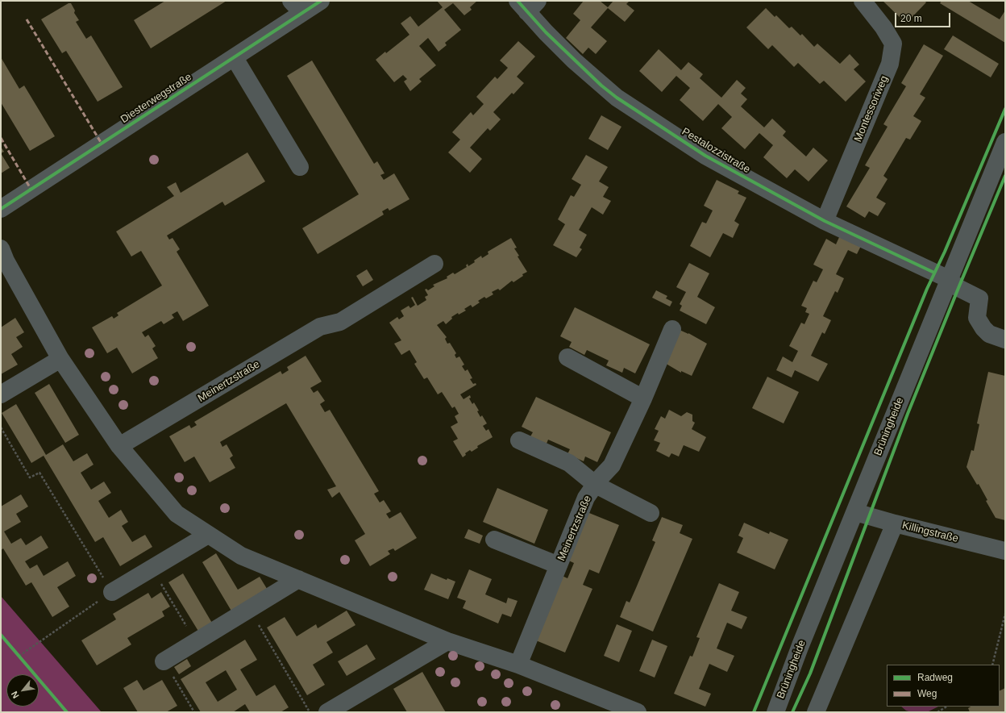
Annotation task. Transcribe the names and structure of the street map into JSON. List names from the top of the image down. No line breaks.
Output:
{"streets":{"street":["Diesterwegstraße","Montessoriweg","Pestalozzistraße","Meinertzstraße","Brüningheide","Killingstraße"]},"crossings":[["Montessoriweg","Pestalozzistraße"],["Pestalozzistraße","Brüningheide"],["Brüningheide","Killingstraße"]],"legend":["Radweg","Weg"],"scale_bar":"20 m","north":"bottom left"}
